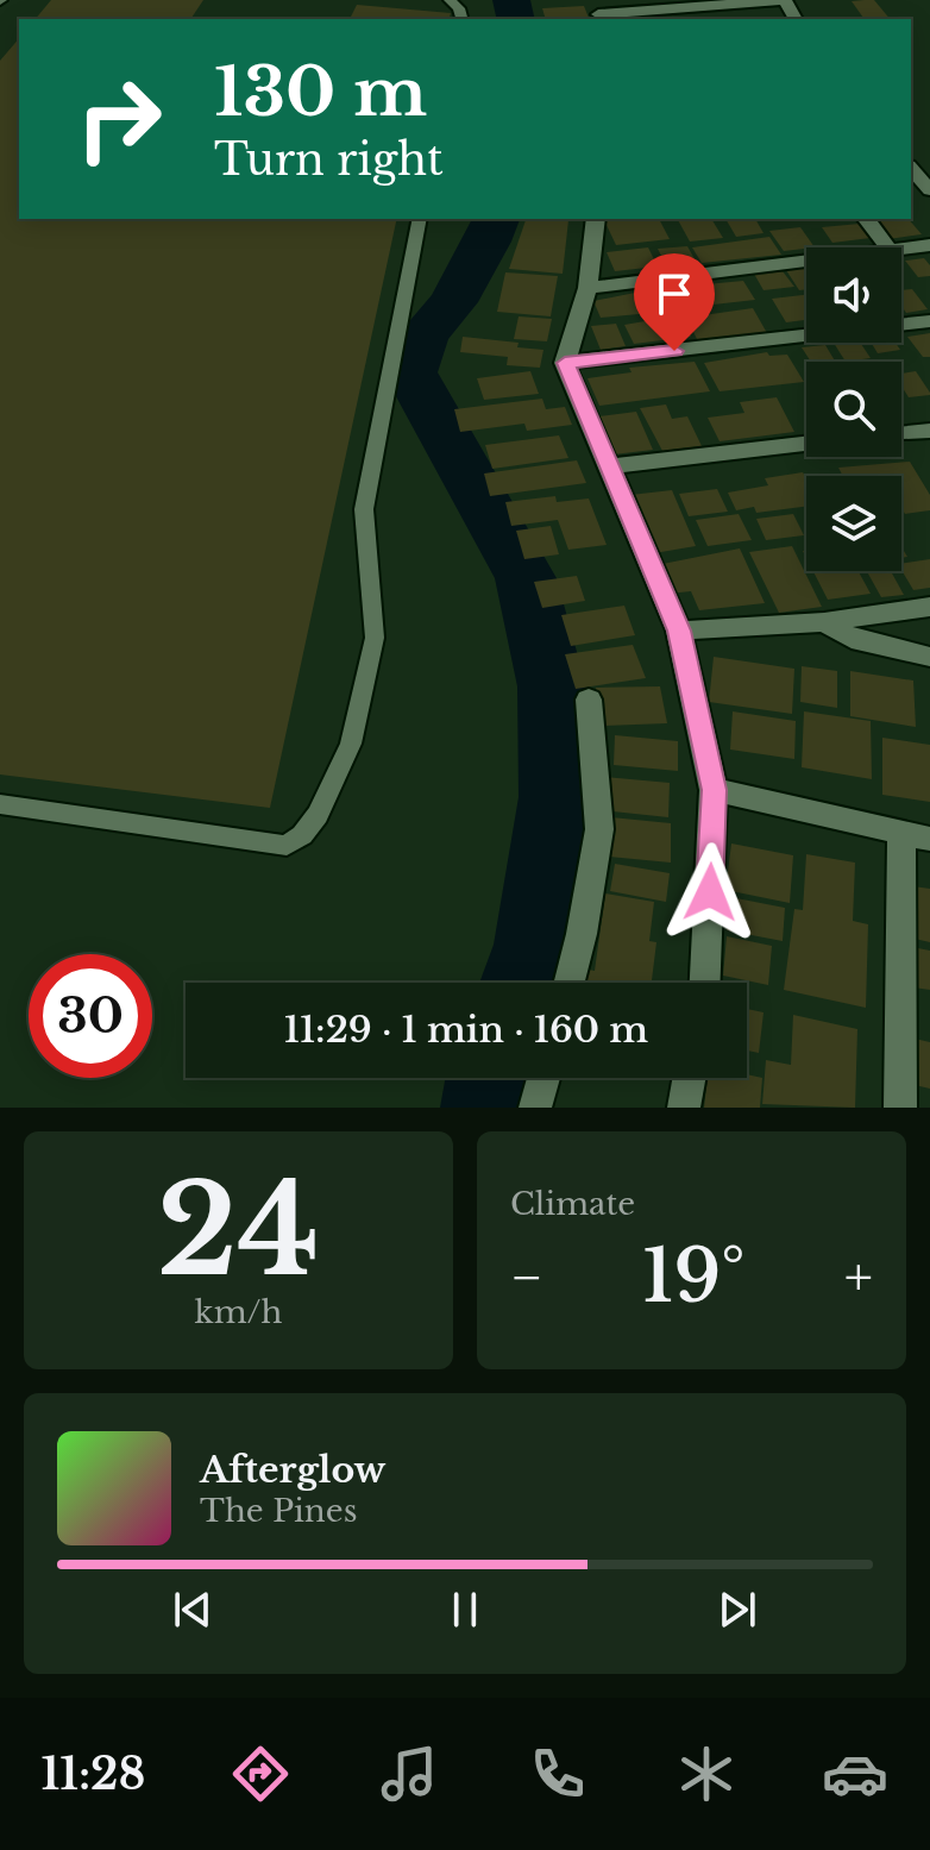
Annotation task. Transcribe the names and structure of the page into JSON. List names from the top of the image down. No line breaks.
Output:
{"page":{"turn":["130 m","Turn right"],"limit":"30","trip":"11:29 · 1 min · 160 m","tile":[["24","km/h"],"Climate"],"heat":["−","19°","+"],"song":["Afterglow","The Pines"],"tabs":"11:28"}}
